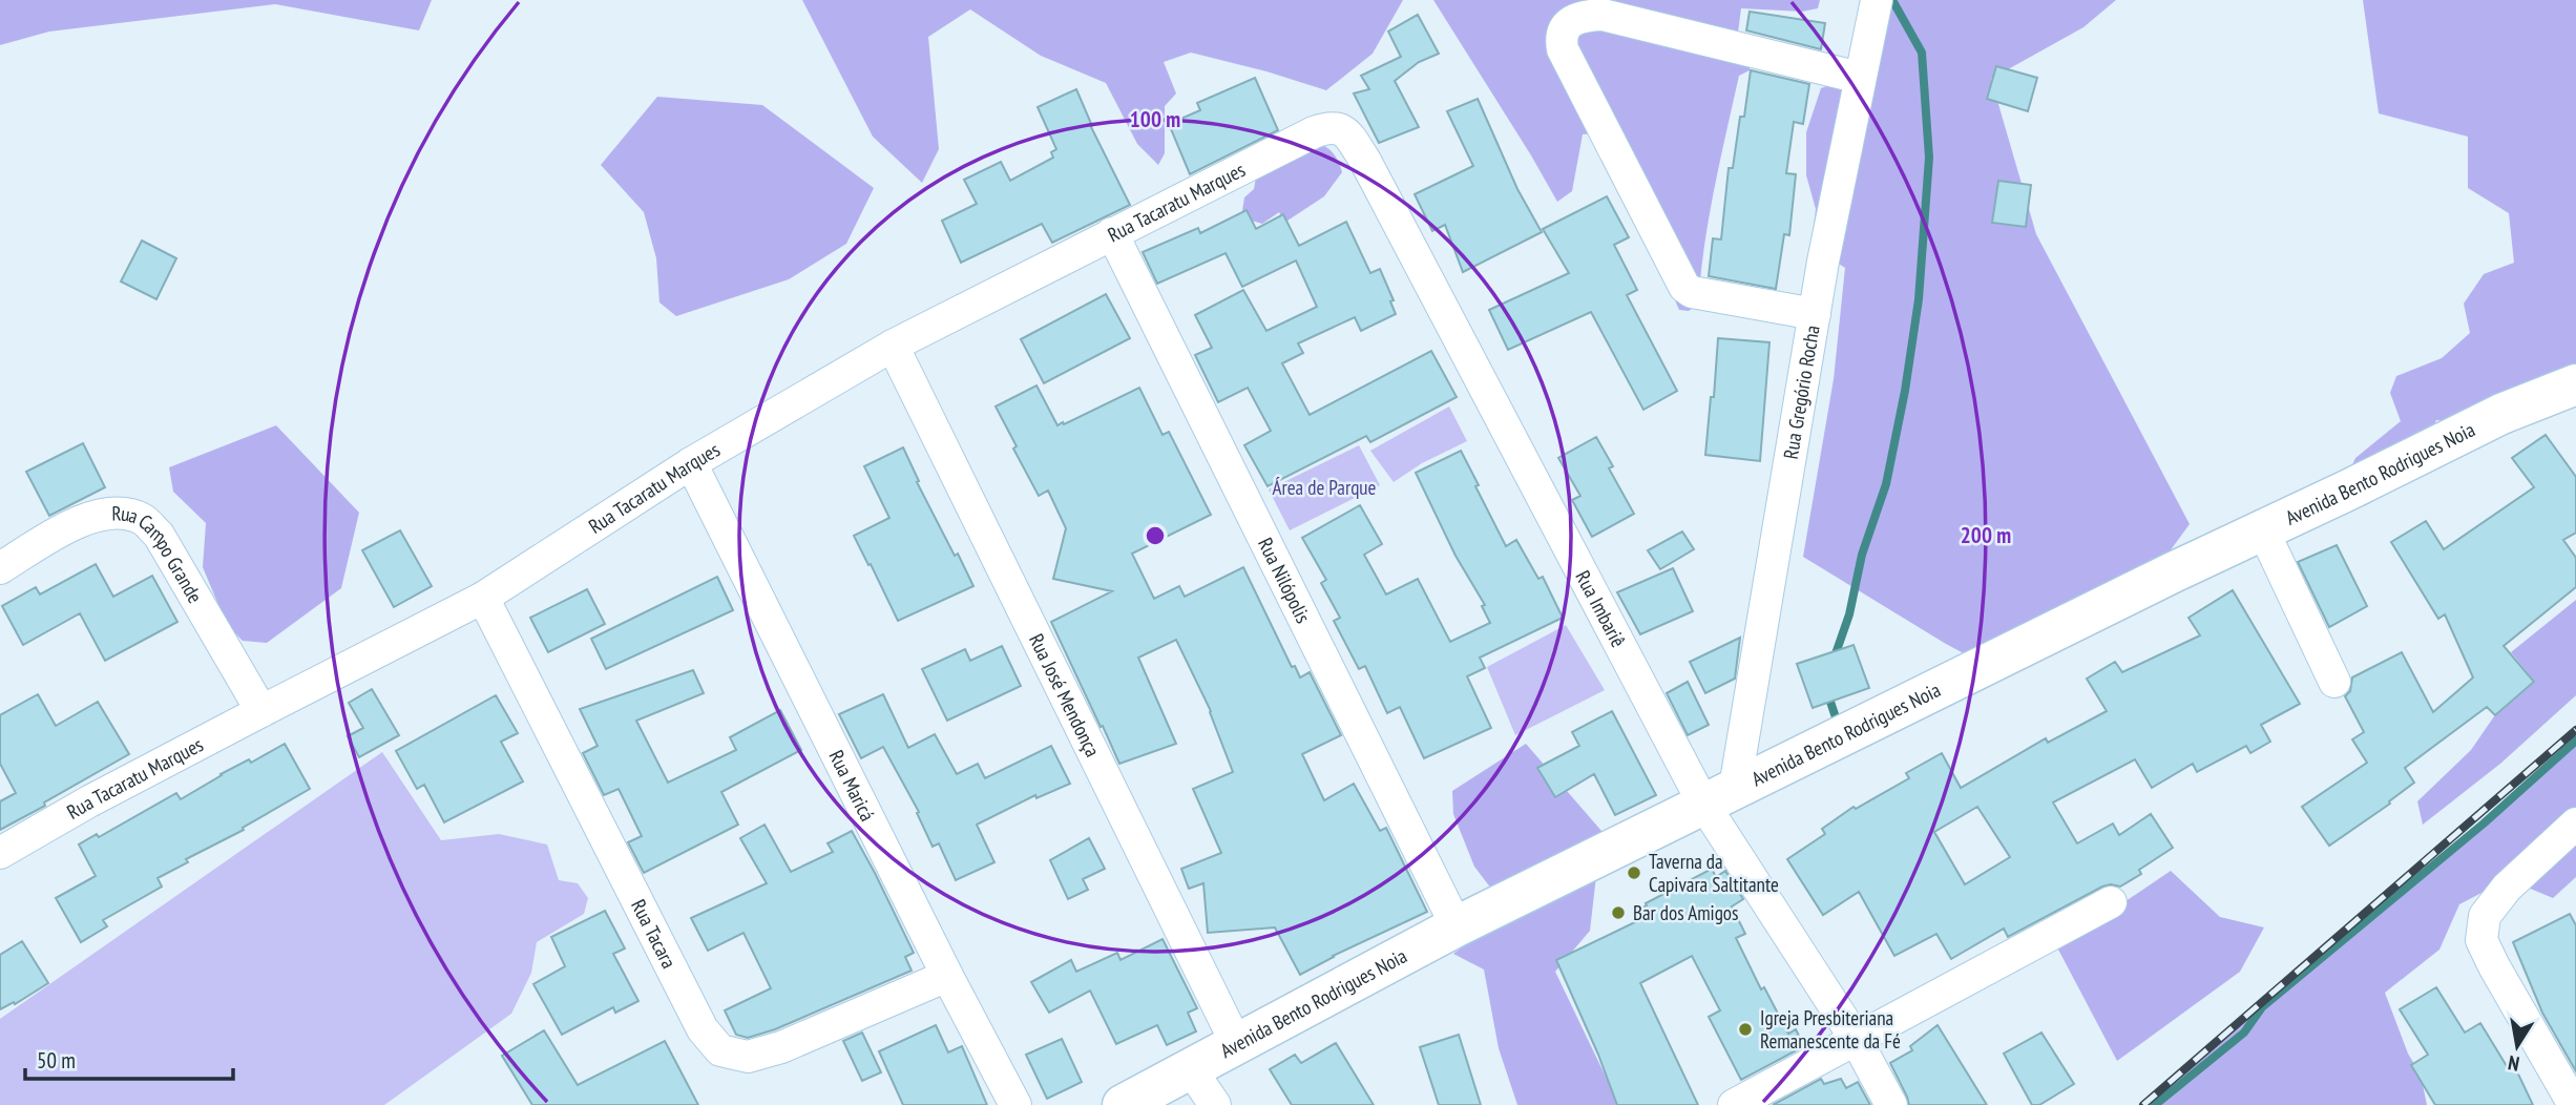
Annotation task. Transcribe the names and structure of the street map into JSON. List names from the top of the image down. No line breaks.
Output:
{"streets":{"street":["Rua Tacaratu Marques","Rua Gregório Rocha","Avenida Bento Rodrigues Noia","Rua Campo Grande","Rua Nilópolis","Rua Imbariê","Rua José Mendonça","Rua Maricá","Rua Tacara"]},"crossings":[["Rua Tacaratu Marques","Rua Campo Grande"],["Rua Tacaratu Marques","Rua Nilópolis"],["Rua Tacaratu Marques","Rua Imbariê"],["Rua Tacaratu Marques","Rua José Mendonça"],["Rua Tacaratu Marques","Rua Maricá"],["Rua Tacaratu Marques","Rua Tacara"],["Rua Gregório Rocha","Avenida Bento Rodrigues Noia"],["Rua Gregório Rocha","Rua Imbariê"],["Avenida Bento Rodrigues Noia","Rua Nilópolis"],["Avenida Bento Rodrigues Noia","Rua Imbariê"],["Avenida Bento Rodrigues Noia","Rua José Mendonça"],["Rua Maricá","Rua Tacara"]],"parks":["Área de Parque"],"places":["Taverna da Capivara Saltitante","Bar dos Amigos","Igreja Presbiteriana Remanescente da Fé"],"scale_bar":"50 m","north":"bottom","rings":["100 m","200 m"]}
